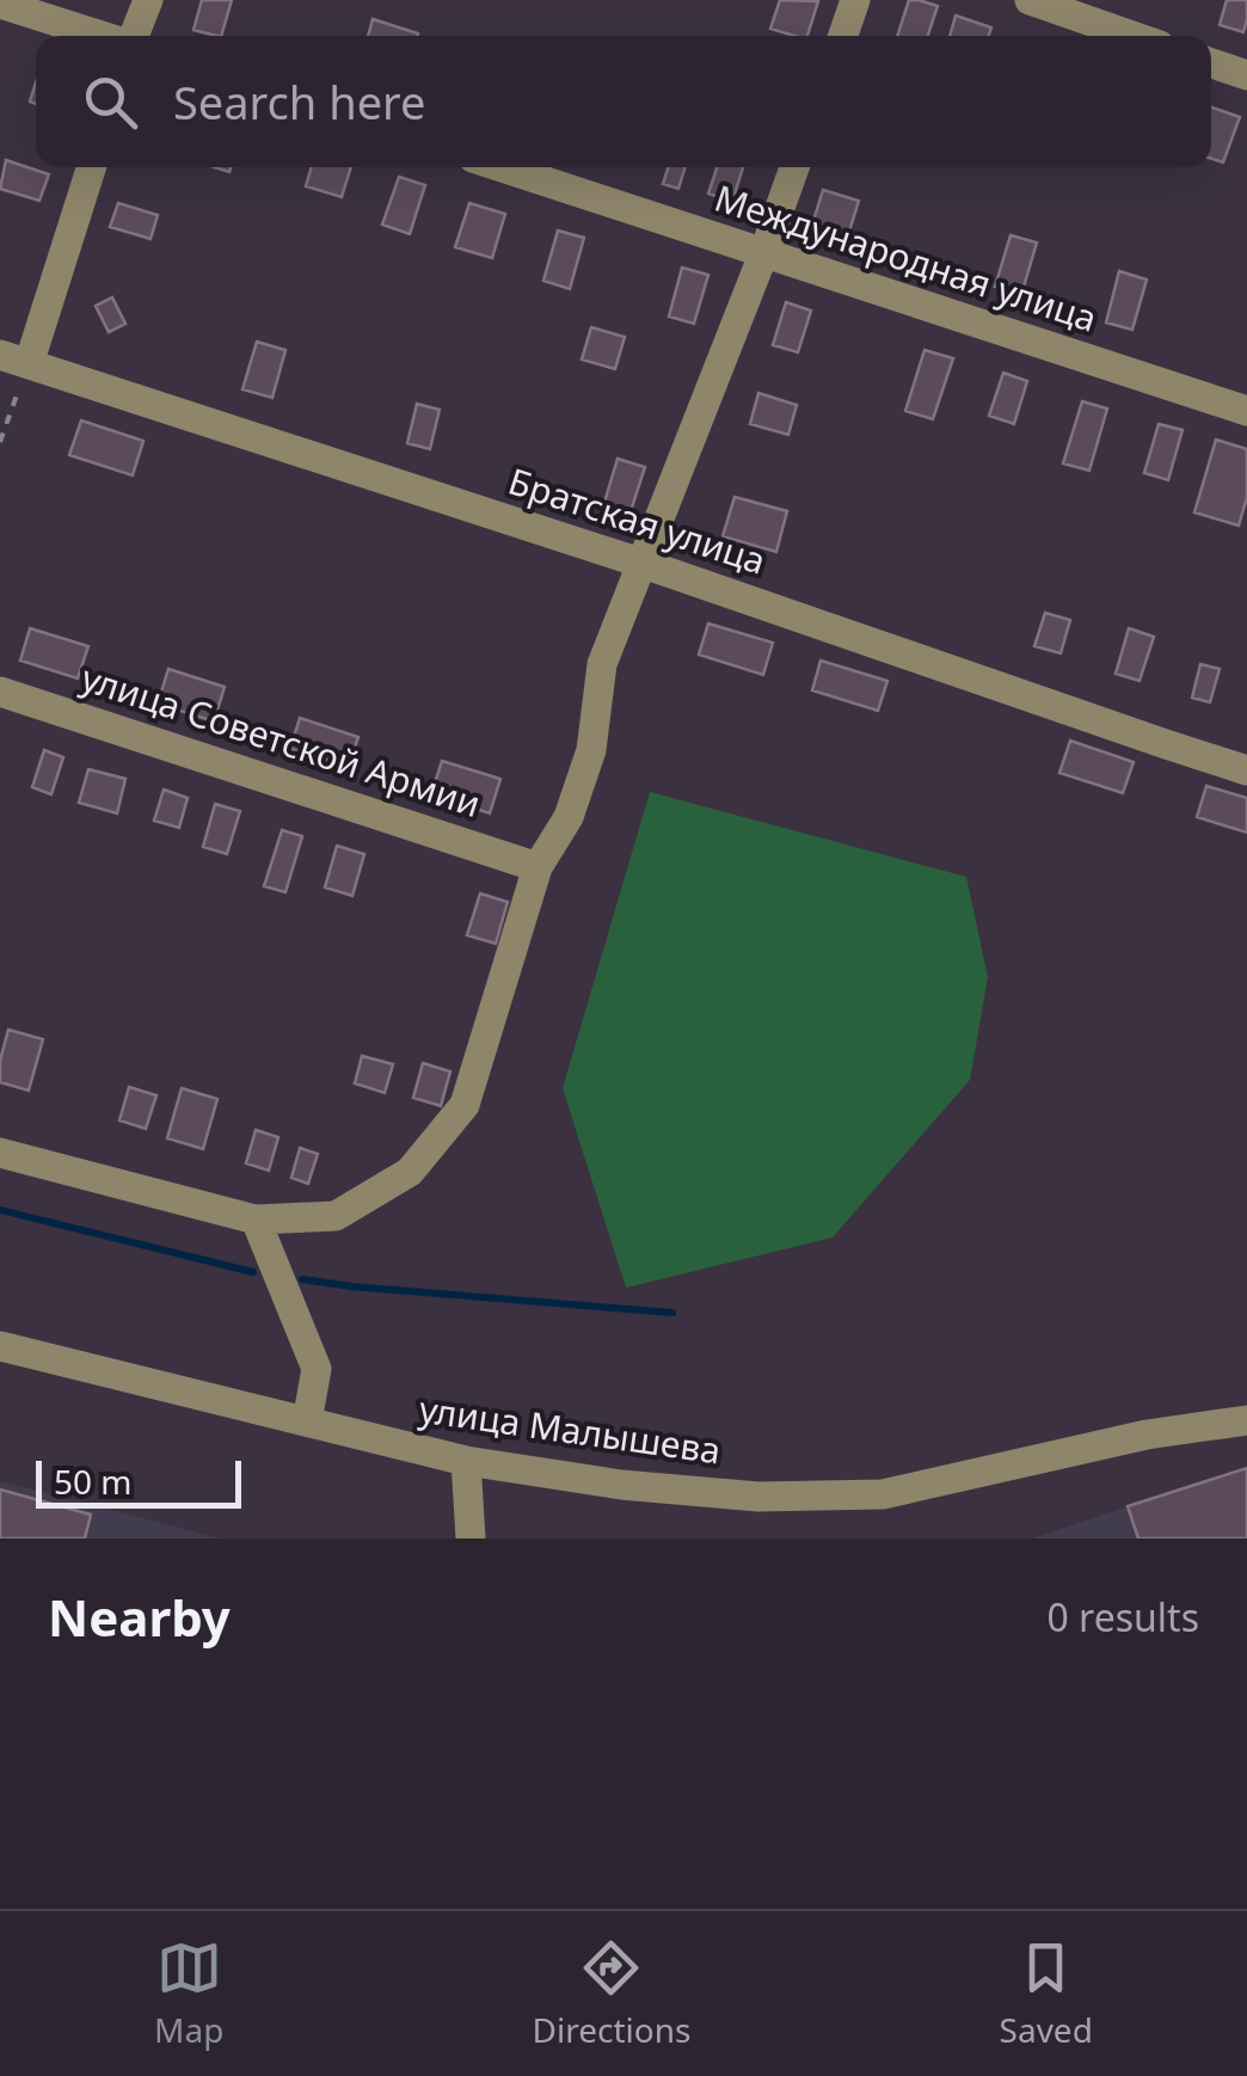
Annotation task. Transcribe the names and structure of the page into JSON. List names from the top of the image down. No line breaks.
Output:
{"streets":{"street":["Международная улица","Братская улица","улица Советской Армии","улица Малышева"]},"scale_bar":"50 m","page":{"search":"Search here","scale":"50 m","heading":["Nearby","0 results"],"nav":["Map","Directions","Saved"]}}
